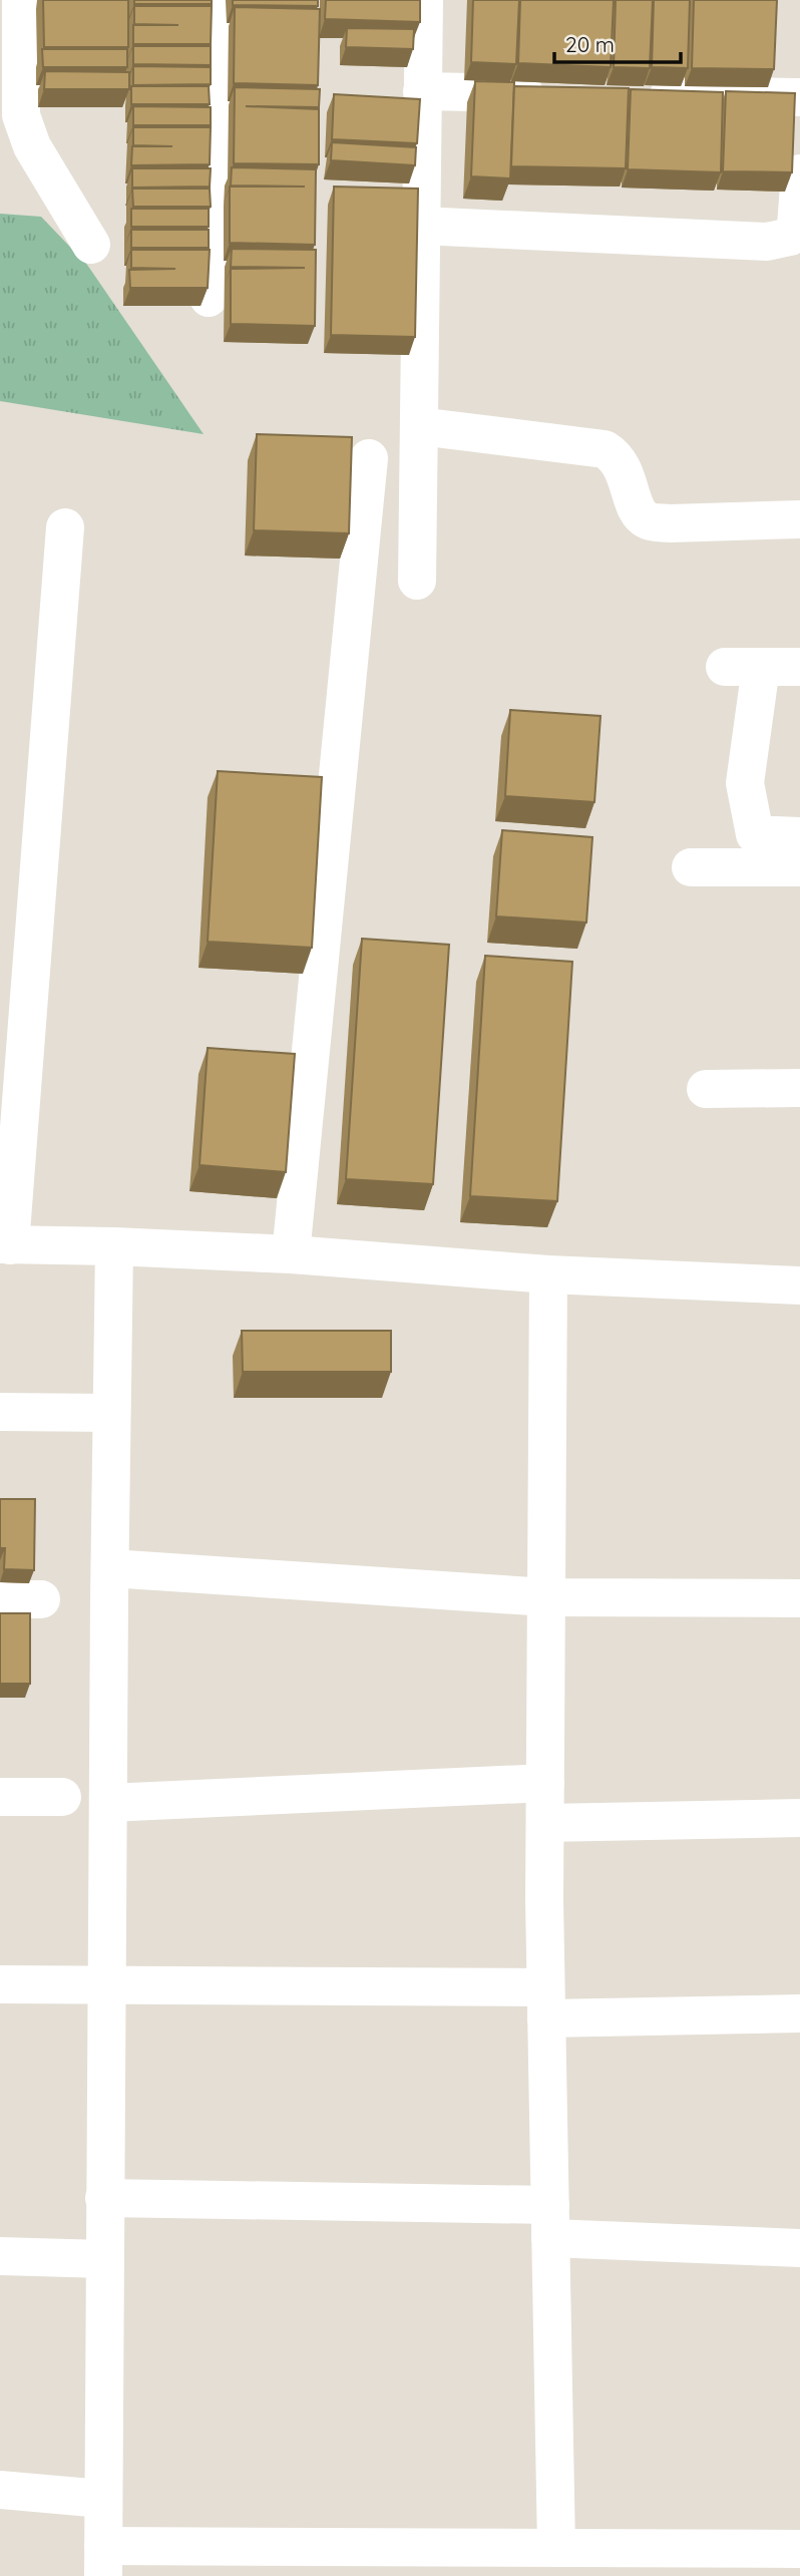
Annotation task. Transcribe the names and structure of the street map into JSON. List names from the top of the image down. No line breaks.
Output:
{"scale_bar":"20 m"}
